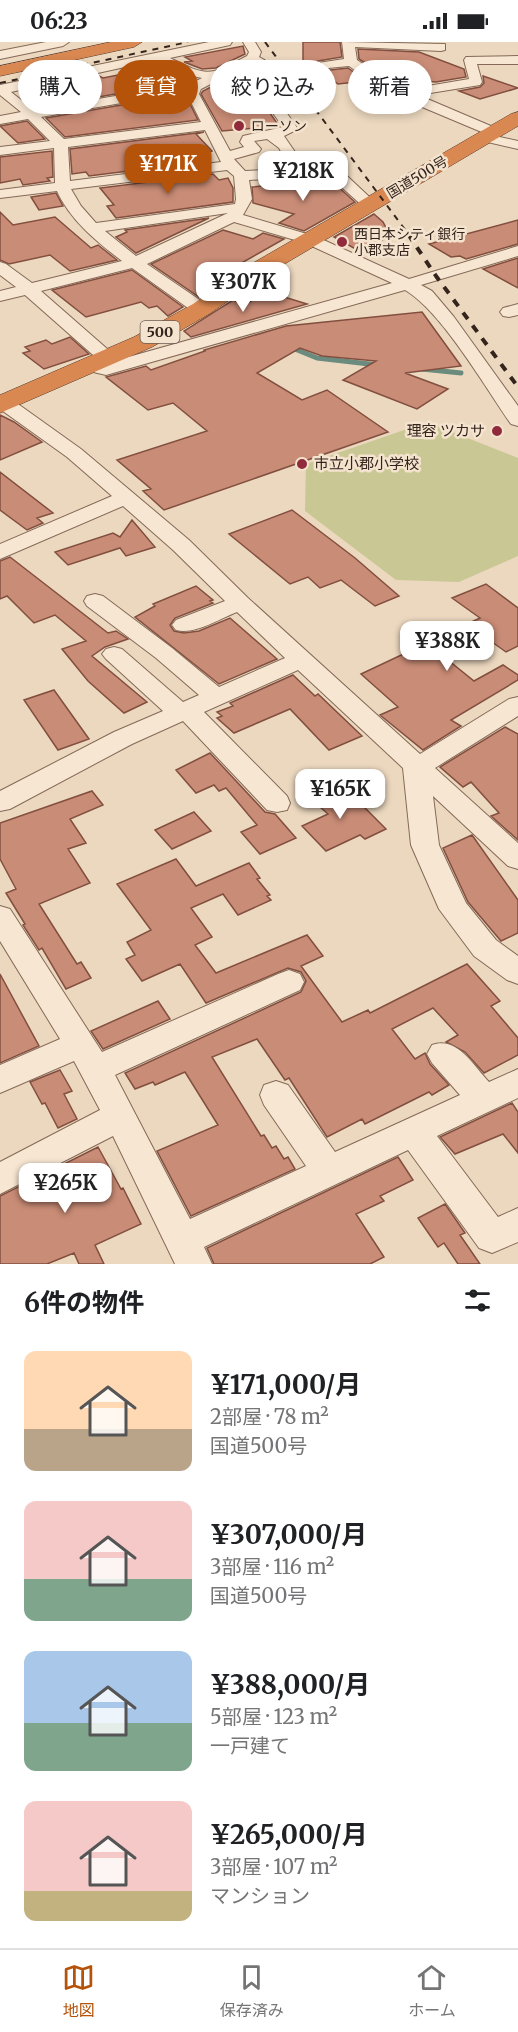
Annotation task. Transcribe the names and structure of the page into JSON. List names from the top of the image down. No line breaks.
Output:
{"streets":{"highway":["国道500号","500"]},"places":["ローソン","西日本シティ銀行 小郡支店","理容 ツカサ","市立小郡小学校"],"page":{"status":"06:23","chip":["購入","賃貸","絞り込み","新着"],"price":["¥171K","¥218K","¥307K","¥388K","¥165K","¥265K"],"heading":"6件の物件","list":[{"name":"¥171,000/月","note":"2部屋 · 78 m² · 国道500号"},{"name":"¥307,000/月","note":"3部屋 · 116 m² · 国道500号"},{"name":"¥388,000/月","note":"5部屋 · 123 m² · 一戸建て"},{"name":"¥265,000/月","note":"3部屋 · 107 m² · マンション"}],"tabs":["地図","保存済み","ホーム"]}}
